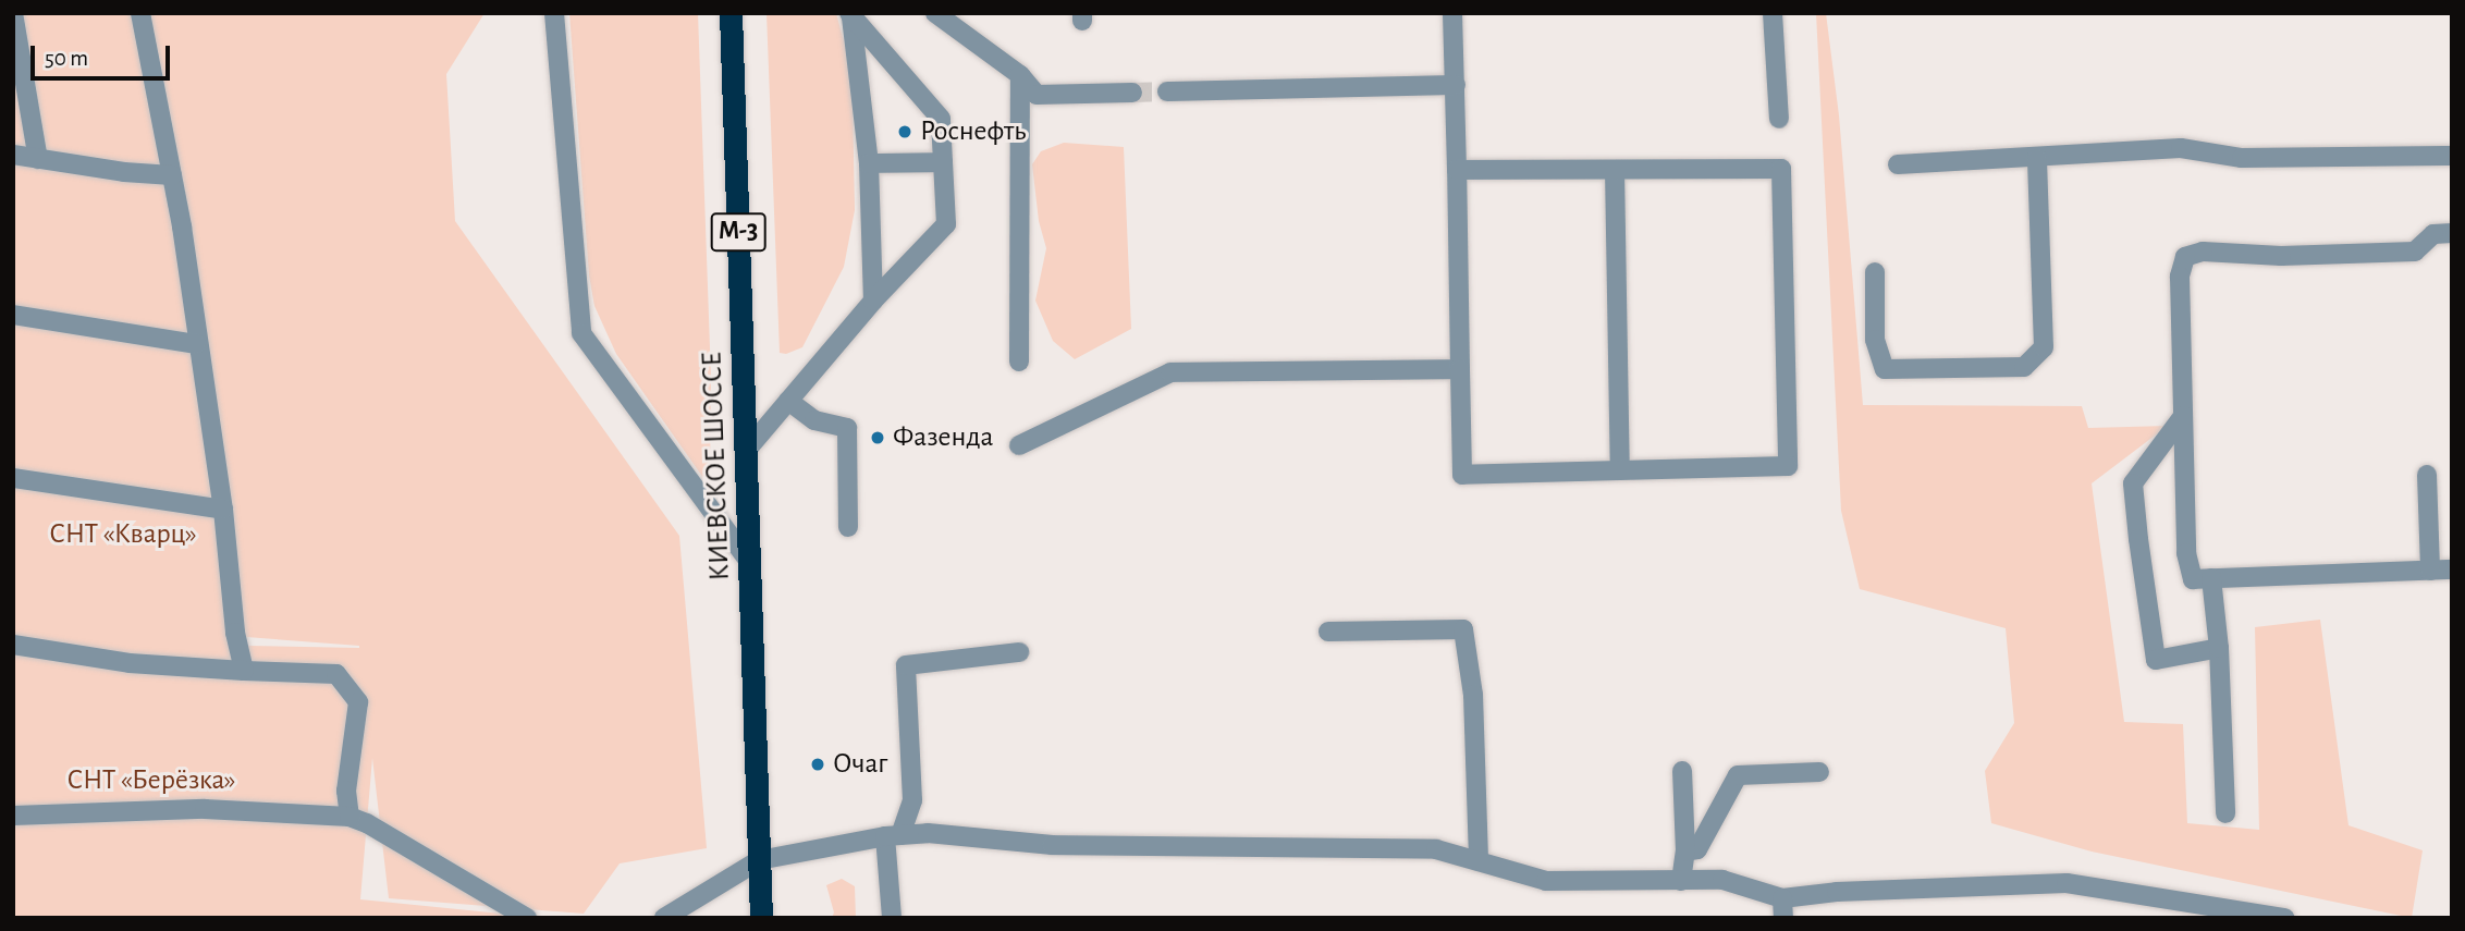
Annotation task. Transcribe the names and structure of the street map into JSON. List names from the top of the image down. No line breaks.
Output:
{"streets":{"highway":["М-3","КИЕВСКОЕ ШОССЕ"]},"parks":["СНТ «Кварц»","СНТ «Берёзка»"],"places":["Роснефть","Фазенда","Очаг"],"scale_bar":"50 m"}
